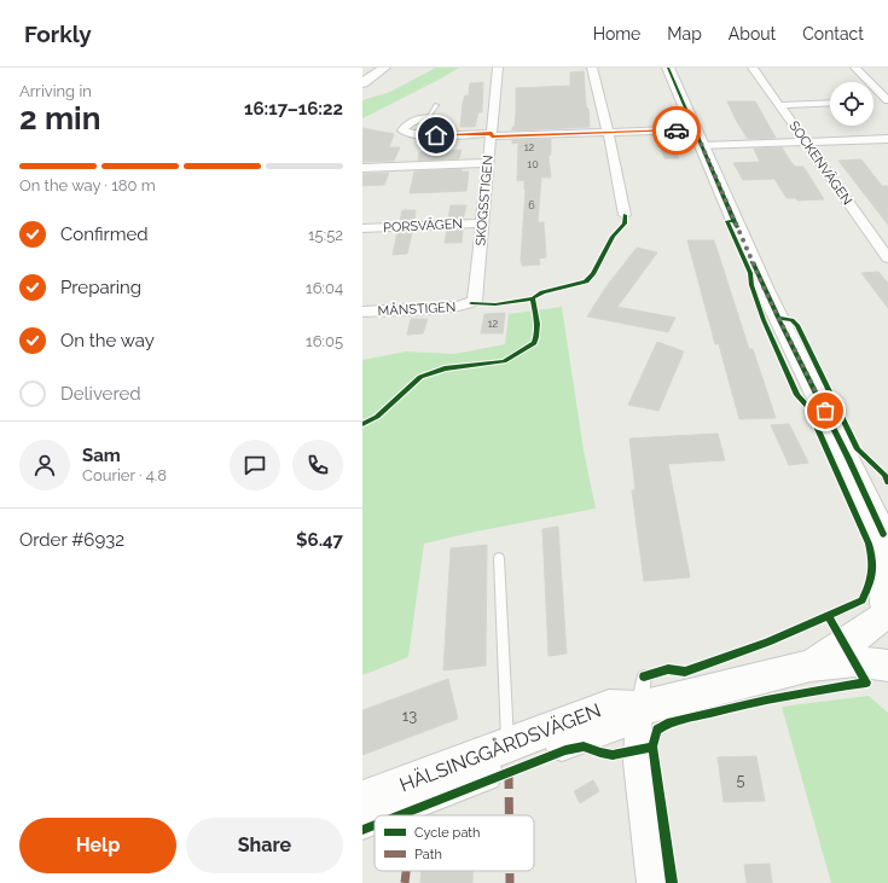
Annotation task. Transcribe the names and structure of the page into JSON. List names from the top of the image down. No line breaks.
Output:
{"streets":{"street":["SOCKENVÄGEN","SKOGSSTIGEN","PORSVÄGEN","MÅNSTIGEN","HÄLSINGGÅRDSVÄGEN"]},"crossings":[["SKOGSSTIGEN","PORSVÄGEN"],["SKOGSSTIGEN","MÅNSTIGEN"]],"house_numbers":["12","10","6","12","13","5"],"legend":["Cycle path","Path"],"page":{"header":"Forkly","nav":["Home","Map","About","Contact"],"heading":["2 min","Arriving in","16:17–16:22"],"panel":["Sam","Courier · 4.8","Order #6932","$6.47"],"bar":"On the way · 180 m","list":[["Confirmed","15:52"],["Preparing","16:04"],["On the way","16:05"],"Delivered"],"buttons":["Help","Share"]}}
